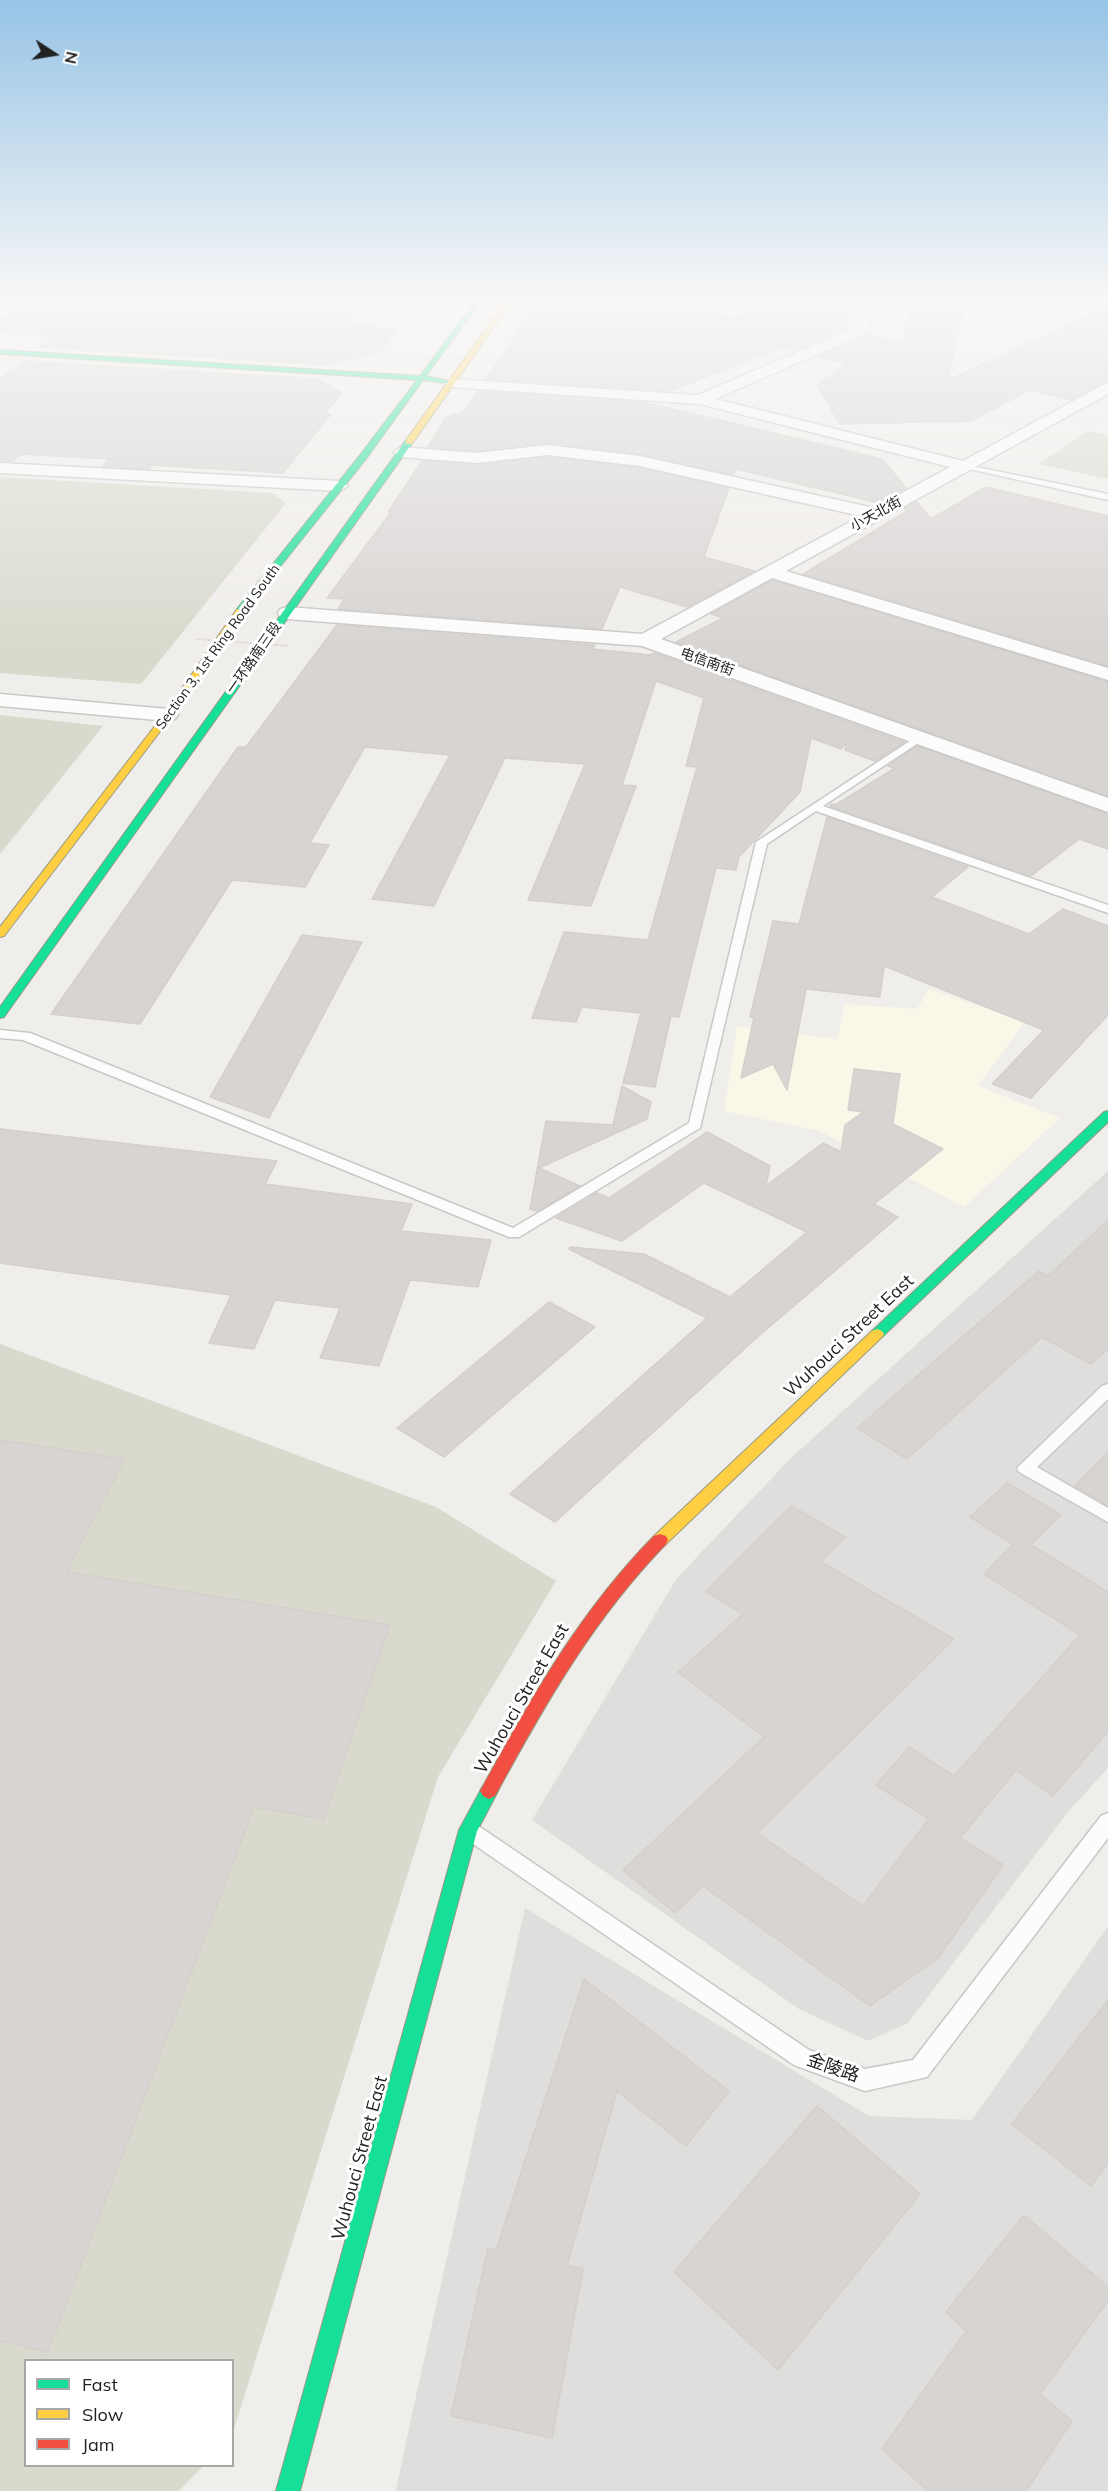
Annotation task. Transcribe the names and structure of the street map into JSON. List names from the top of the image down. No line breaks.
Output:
{"streets":{"main road":["Section 3, 1st Ring Road South","一环路南三段","Wuhouci Street East"],"street":["小天北街","电信南街"],"lane":["金陵路"]},"crossings":[["小天北街","电信南街"],["一环路南三段","电信南街"],["Wuhouci Street East","金陵路"]],"legend":["Fast","Slow","Jam"],"north":"right"}
